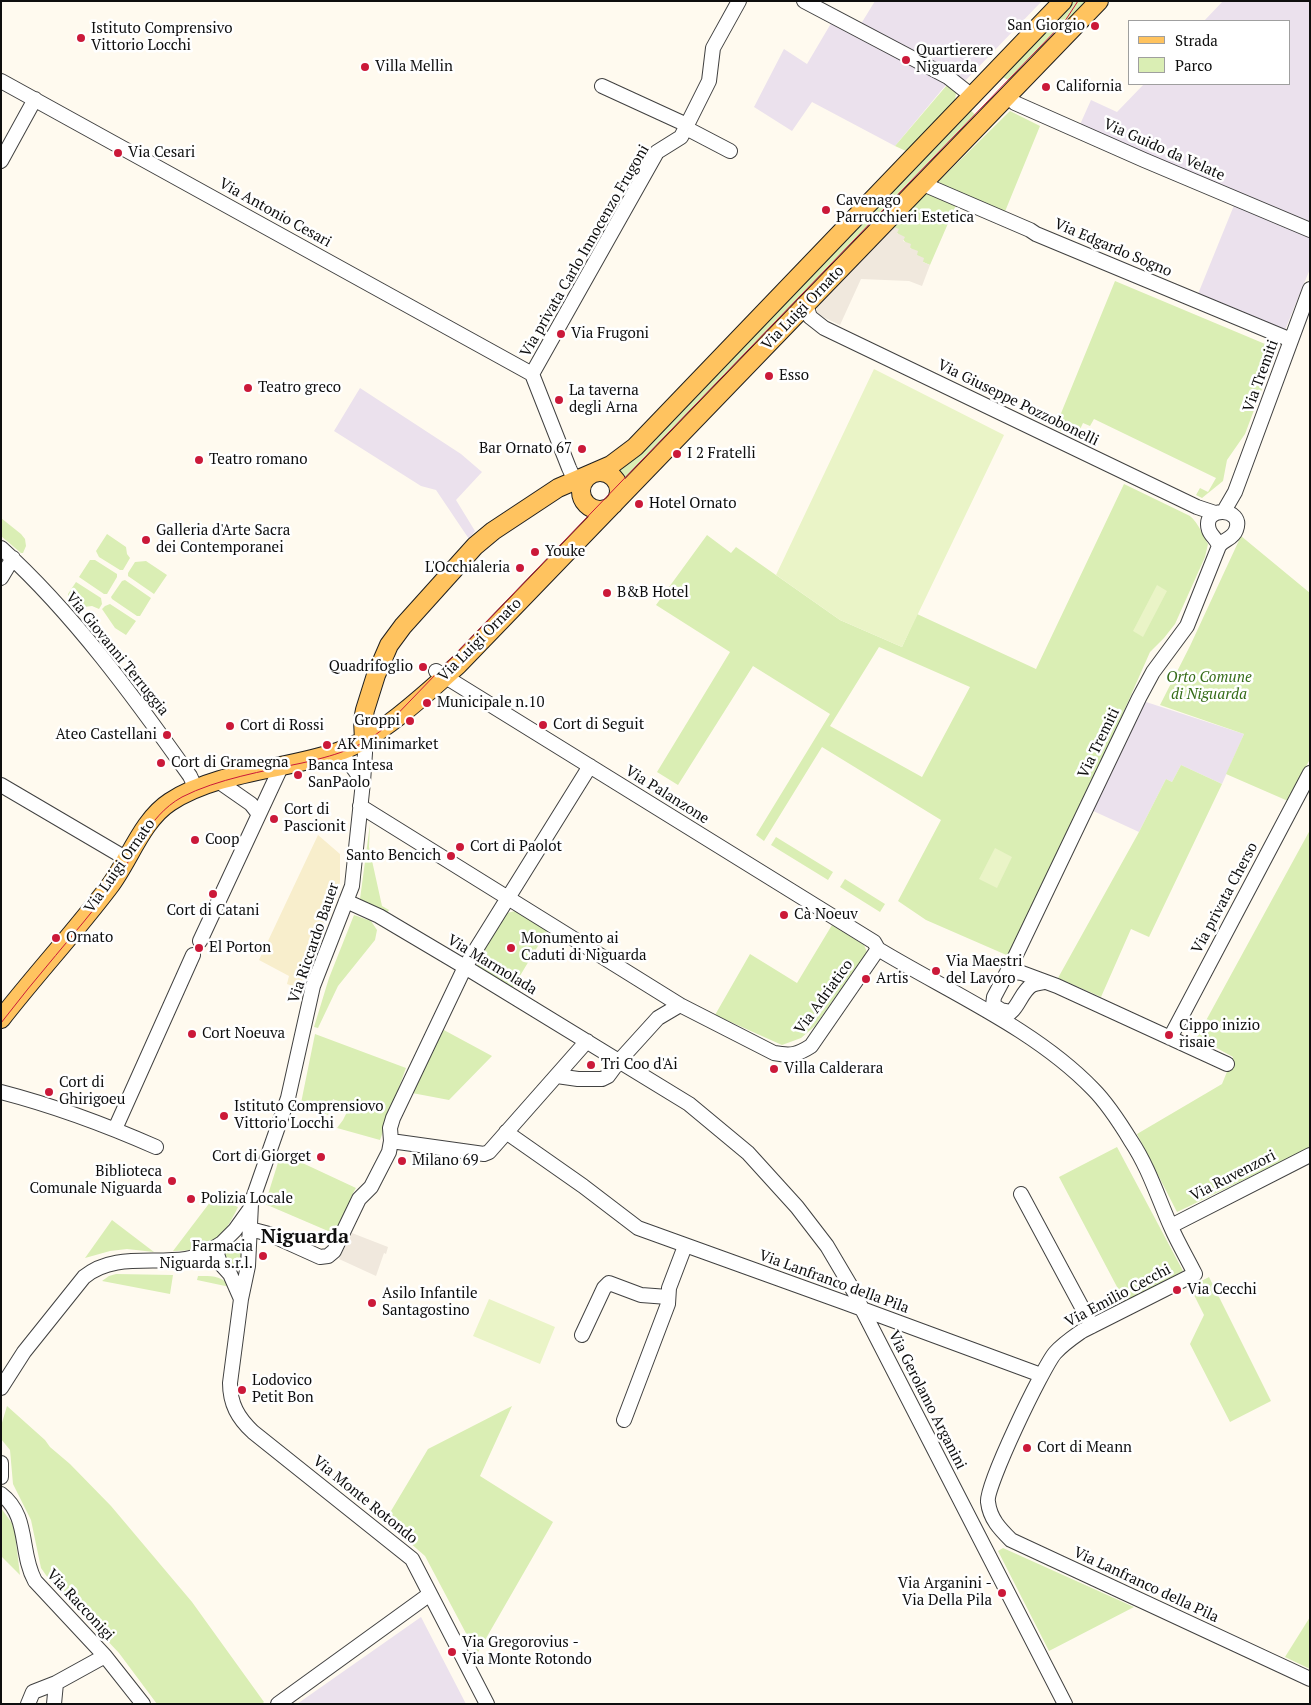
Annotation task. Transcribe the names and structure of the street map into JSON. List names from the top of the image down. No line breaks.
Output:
{"streets":{"main road":["Via Luigi Ornato"],"street":["Via Guido da Velate","Via Antonio Cesari","Via Edgardo Sogno","Via privata Carlo Innocenzo Frugoni","Via Tremiti","Via Giuseppe Pozzobonelli","Via Giovanni Terruggia","Via Palanzone","Via privata Cherso","Via Riccardo Bauer","Via Marmolada","Via Adriatico","Via Ruvenzori","Via Lanfranco della Pila","Via Emilio Cecchi","Via Gerolamo Arganini","Via Monte Rotondo","Via Racconigi"]},"crossings":[["Via Guido da Velate","Via Luigi Ornato"],["Via Antonio Cesari","Via privata Carlo Innocenzo Frugoni"],["Via Edgardo Sogno","Via Luigi Ornato"],["Via Edgardo Sogno","Via Tremiti"],["Via Luigi Ornato","Via Giuseppe Pozzobonelli"],["Via Luigi Ornato","Via Giovanni Terruggia"],["Via Luigi Ornato","Via Palanzone"],["Via Luigi Ornato","Via Riccardo Bauer"],["Via Tremiti","Via Giuseppe Pozzobonelli"],["Via Palanzone","Via Adriatico"],["Via Riccardo Bauer","Via Marmolada"],["Via Riccardo Bauer","Via Adriatico"],["Via Riccardo Bauer","Via Monte Rotondo"],["Via Marmolada","Via Gerolamo Arganini"],["Via Ruvenzori","Via Emilio Cecchi"],["Via Lanfranco della Pila","Via Emilio Cecchi"],["Via Lanfranco della Pila","Via Gerolamo Arganini"]],"districts":["Niguarda"],"parks":["Orto Comune di Niguarda"],"places":["San Giorgio","Istituto Comprensivo Vittorio Locchi","Quartierere Niguarda","Villa Mellin","California","Via Cesari","Cavenago Parrucchieri Estetica","Via Frugoni","Esso","Teatro greco","La taverna degli Arna","Bar Ornato 67","I 2 Fratelli","Teatro romano","Hotel Ornato","Galleria d'Arte Sacra dei Contemporanei","Youke","L'Occhialeria","B&B Hotel","Quadrifoglio","Municipale n.10","Groppi","Cort di Seguit","Cort di Rossi","Ateo Castellani","AK Minimarket","Cort di Gramegna","Banca Intesa SanPaolo","Cort di Pascionit","Coop","Cort di Paolot","Santo Bencich","Cort di Catani","Cà Noeuv","Ornato","El Porton","Monumento ai Caduti di Niguarda","Via Maestri del Lavoro","Artis","Cort Noeuva","Cippo inizio risaie","Tri Coo d'Ai","Villa Calderara","Cort di Ghirigoeu","Istituto Comprensiovo Vittorio Locchi","Cort di Giorget","Milano 69","Biblioteca Comunale Niguarda","Polizia Locale","Farmacia Niguarda s.r.l.","Via Cecchi","Asilo Infantile Santagostino","Lodovico Petit Bon","Cort di Meann","Via Arganini - Via Della Pila","Via Gregorovius - Via Monte Rotondo"],"legend":["Strada","Parco"]}
